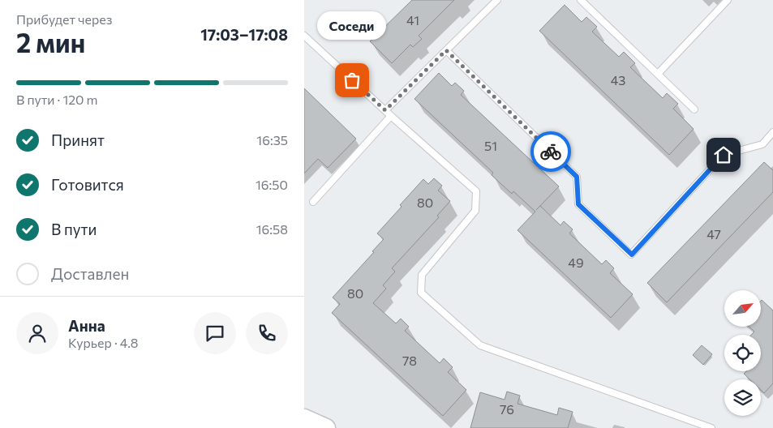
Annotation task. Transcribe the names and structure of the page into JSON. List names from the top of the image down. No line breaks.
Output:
{"places":["Соседи"],"house_numbers":["41","43","51","80","47","49","80","78","76"],"north":"top right","page":{"heading":["2 мин","Прибудет через","17:03–17:08"],"panel":["Анна","Курьер · 4.8"],"bubble":"Соседи","bar":"В пути · 120 m","list":[["Принят","16:35"],["Готовится","16:50"],["В пути","16:58"],"Доставлен"]}}
